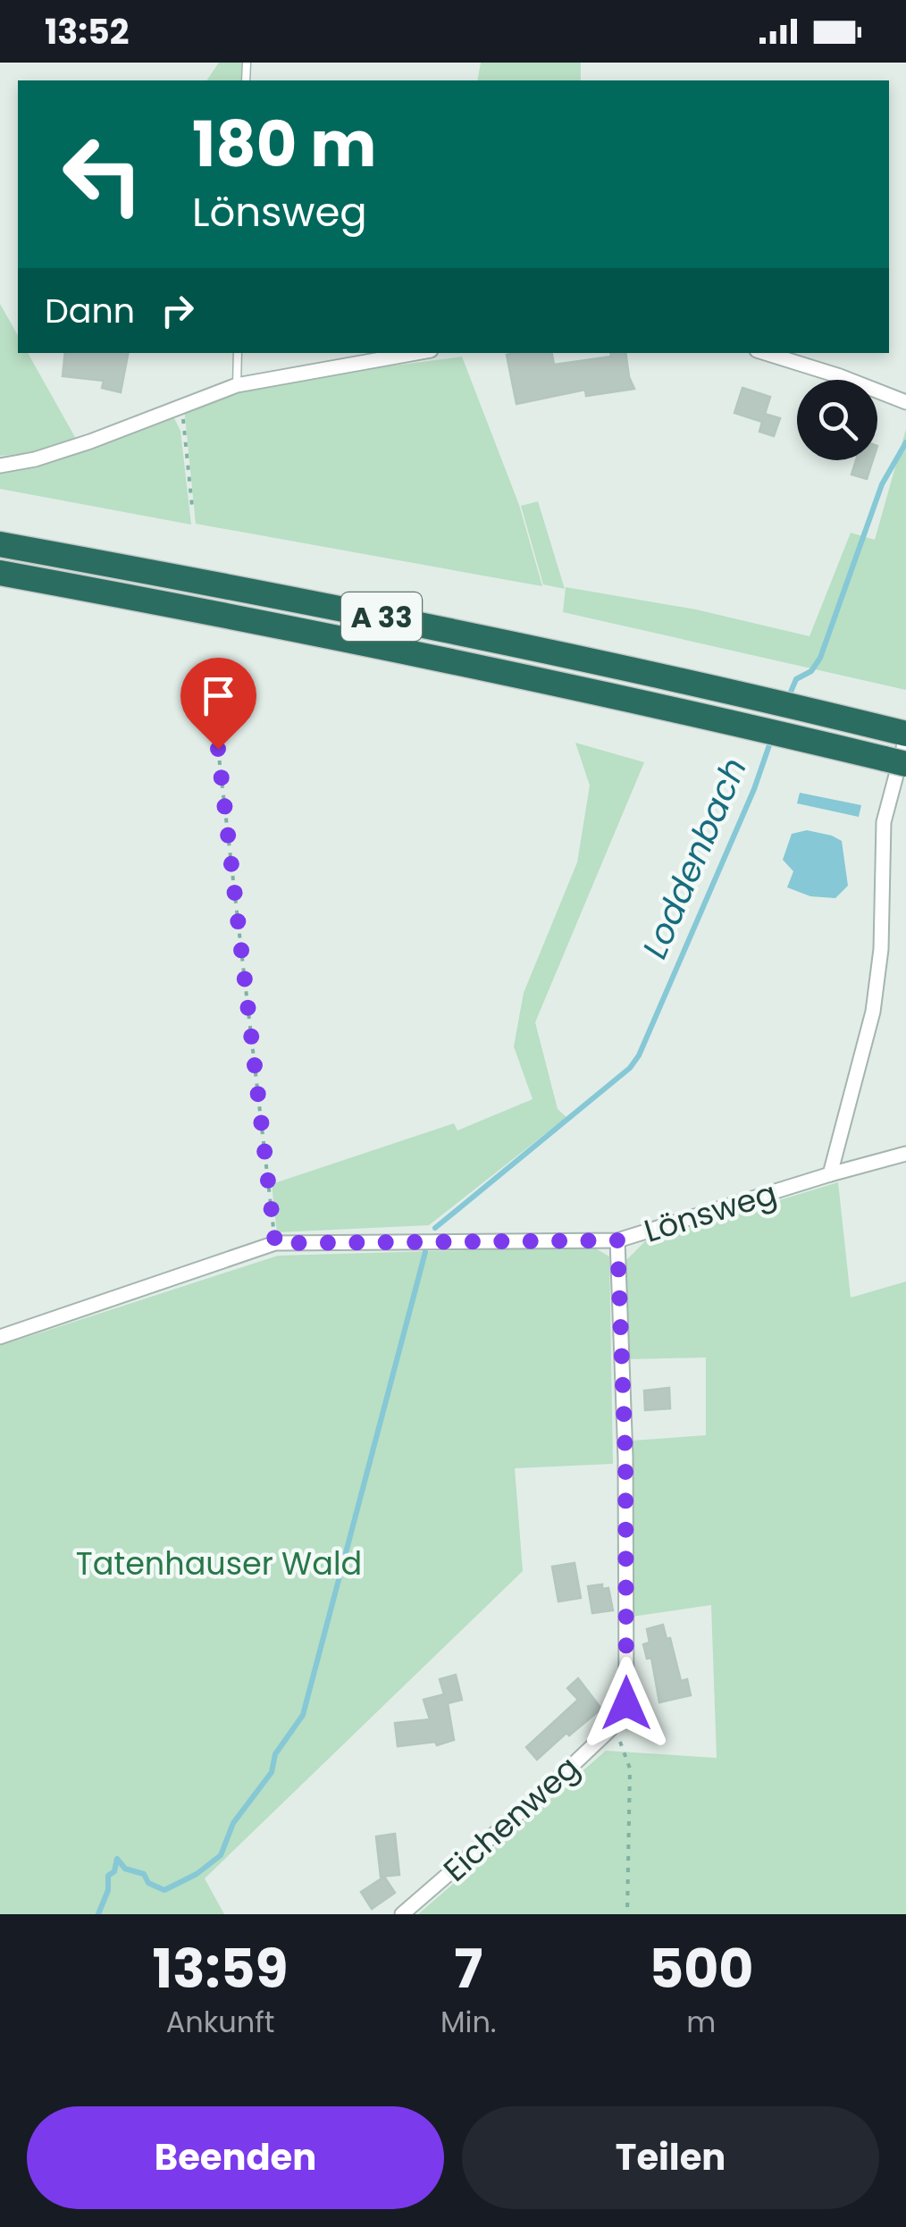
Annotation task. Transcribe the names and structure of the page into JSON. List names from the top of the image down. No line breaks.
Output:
{"streets":{"highway":["A 33"],"street":["Lönsweg","Eichenweg"]},"crossings":[["Lönsweg","Eichenweg"]],"water":["Loddenbach"],"parks":["Tatenhauser Wald"],"page":{"status":"13:52","turn":["180 m","Lönsweg"],"then":"Dann","eta":["13:59","Ankunft","7","Min.","500","m"],"buttons":["Beenden","Teilen"]}}
